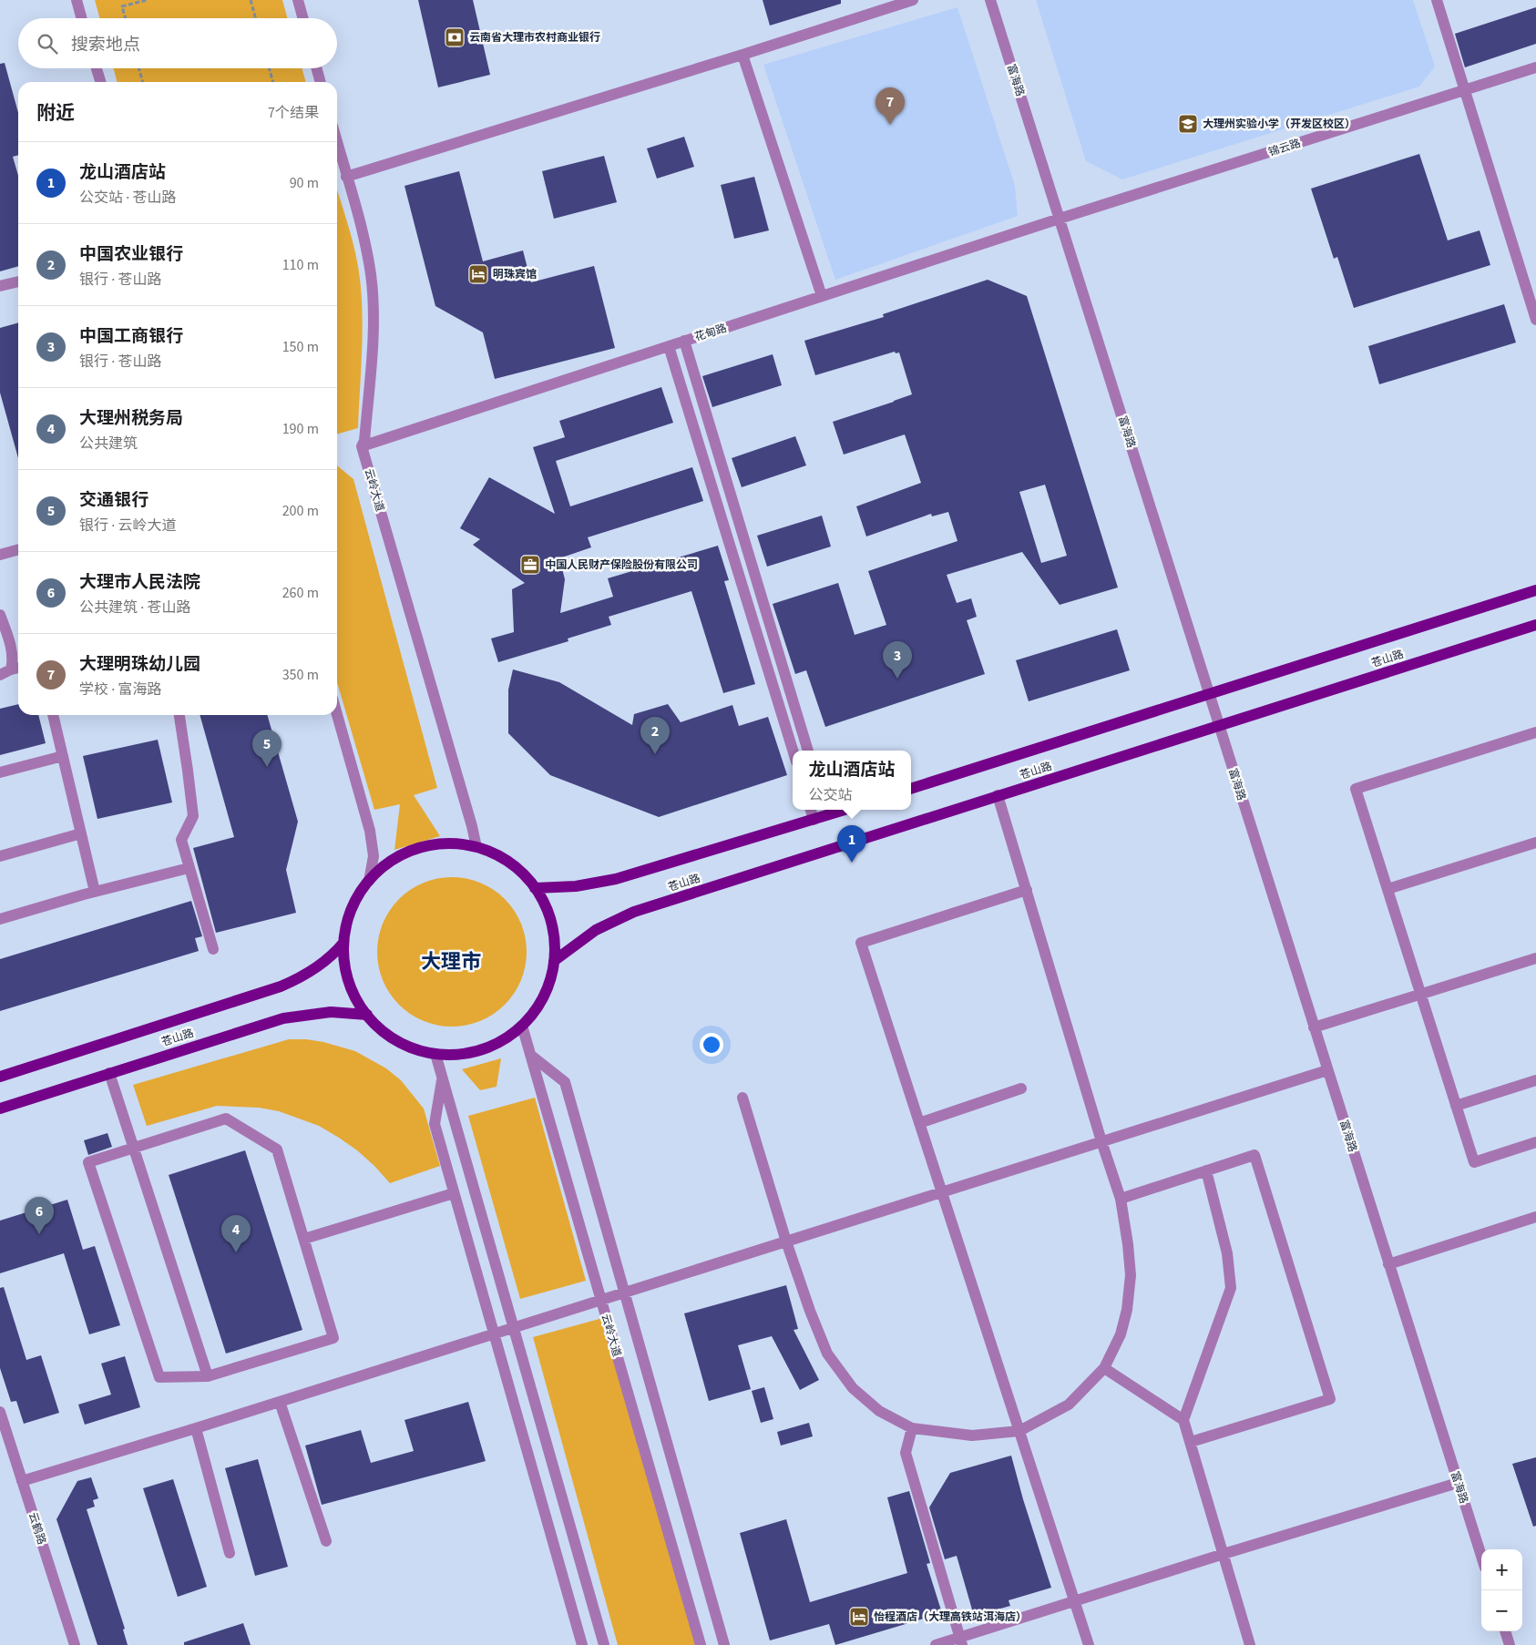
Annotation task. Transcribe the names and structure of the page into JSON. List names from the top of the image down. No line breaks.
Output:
{"streets":{"main road":["苍山路"],"street":["富海路","锦云路","花甸路","云岭大道","云鹤路"]},"crossings":[["富海路","锦云路"],["富海路","花甸路"],["富海路","苍山路"],["锦云路","花甸路"],["花甸路","云岭大道"]],"districts":["大理市"],"places":{"bank":["云南省大理市农村商业银行"],"school or university":["大理州实验小学（开发区校区）"],"hotel":["明珠宾馆","怡程酒店（大理高铁站洱海店）"],"office":["中国人民财产保险股份有限公司"]},"page":{"search":"搜索地点","heading":["附近","7个结果"],"pins":["7","3","2","5","1","6","4"],"list":[{"mark":"1","name":"龙山酒店站","note":"公交站 · 苍山路","value":"90 m"},{"mark":"2","name":"中国农业银行","note":"银行 · 苍山路","value":"110 m"},{"mark":"3","name":"中国工商银行","note":"银行 · 苍山路","value":"150 m"},{"mark":"4","name":"大理州税务局","note":"公共建筑","value":"190 m"},{"mark":"5","name":"交通银行","note":"银行 · 云岭大道","value":"200 m"},{"mark":"6","name":"大理市人民法院","note":"公共建筑 · 苍山路","value":"260 m"},{"mark":"7","name":"大理明珠幼儿园","note":"学校 · 富海路","value":"350 m"}],"popup":["龙山酒店站","公交站"],"map_buttons":["+","−"]}}
